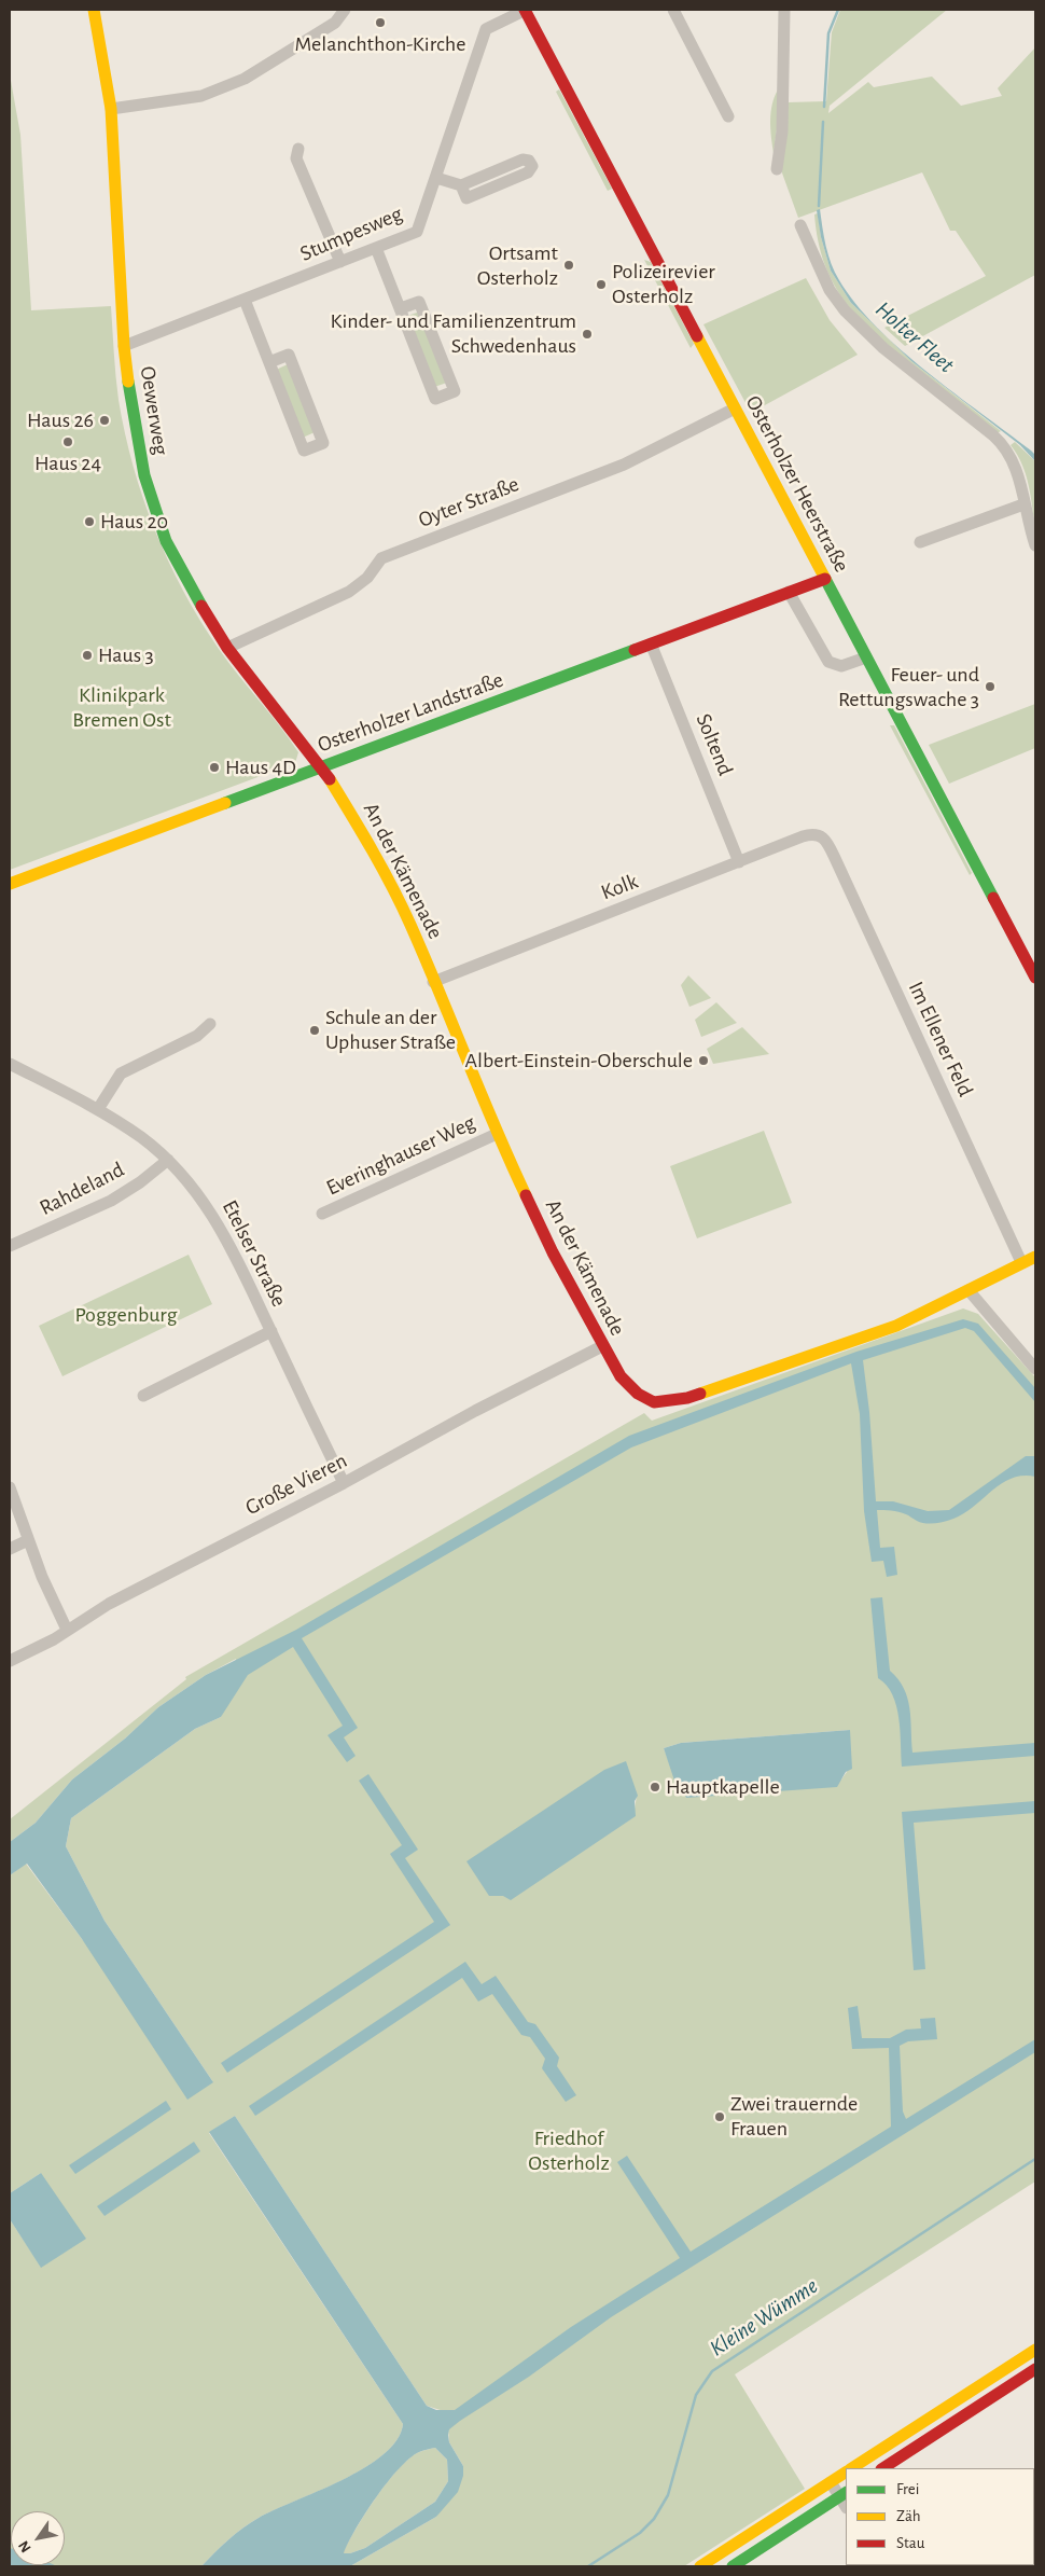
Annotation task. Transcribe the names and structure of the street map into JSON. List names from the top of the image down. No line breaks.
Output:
{"streets":{"main road":["Oewerweg","Osterholzer Heerstraße","Osterholzer Landstraße","An der Kämenade"],"street":["Stumpesweg","Oyter Straße","Soltend","Kolk","Im Ellener Feld","Everinghauser Weg","Rahdeland","Etelser Straße","Große Vieren"]},"crossings":[["Stumpesweg","Oewerweg"],["Stumpesweg","Osterholzer Heerstraße"],["Oewerweg","Oyter Straße"],["Oewerweg","Osterholzer Landstraße"],["Oewerweg","An der Kämenade"],["Osterholzer Heerstraße","Oyter Straße"],["Osterholzer Heerstraße","Osterholzer Landstraße"],["Osterholzer Landstraße","Soltend"],["Osterholzer Landstraße","An der Kämenade"],["Soltend","Kolk"],["An der Kämenade","Kolk"],["An der Kämenade","Im Ellener Feld"],["An der Kämenade","Everinghauser Weg"],["An der Kämenade","Große Vieren"],["Kolk","Im Ellener Feld"],["Rahdeland","Etelser Straße"],["Etelser Straße","Große Vieren"]],"water":["Holter Fleet","Kleine Wümme"],"parks":["Klinikpark Bremen Ost","Poggenburg","Friedhof Osterholz"],"places":["Melanchthon-Kirche","Ortsamt Osterholz","Polizeirevier Osterholz","Kinder- und Familienzentrum Schwedenhaus","Haus 26","Haus 24","Haus 20","Haus 3","Feuer- und Rettungswache 3","Haus 4D","Schule an der Uphuser Straße","Albert-Einstein-Oberschule","Hauptkapelle","Zwei trauernde Frauen"],"legend":["Frei","Zäh","Stau"],"north":"bottom left"}
